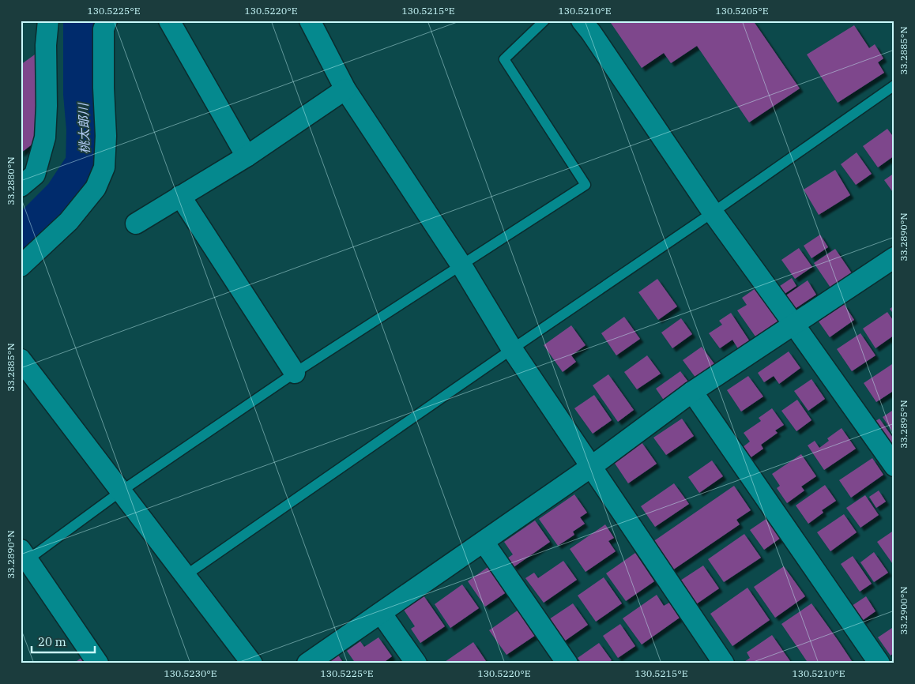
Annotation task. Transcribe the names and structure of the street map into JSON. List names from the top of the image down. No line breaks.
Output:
{"water":["桃太郎川"],"scale_bar":"20 m","coordinates":["130.5225°E","130.5220°E","130.5215°E","130.5210°E","130.5205°E","33.2885°N","33.2880°N","33.2890°N","33.2895°N","33.2900°N","130.5230°E"]}
